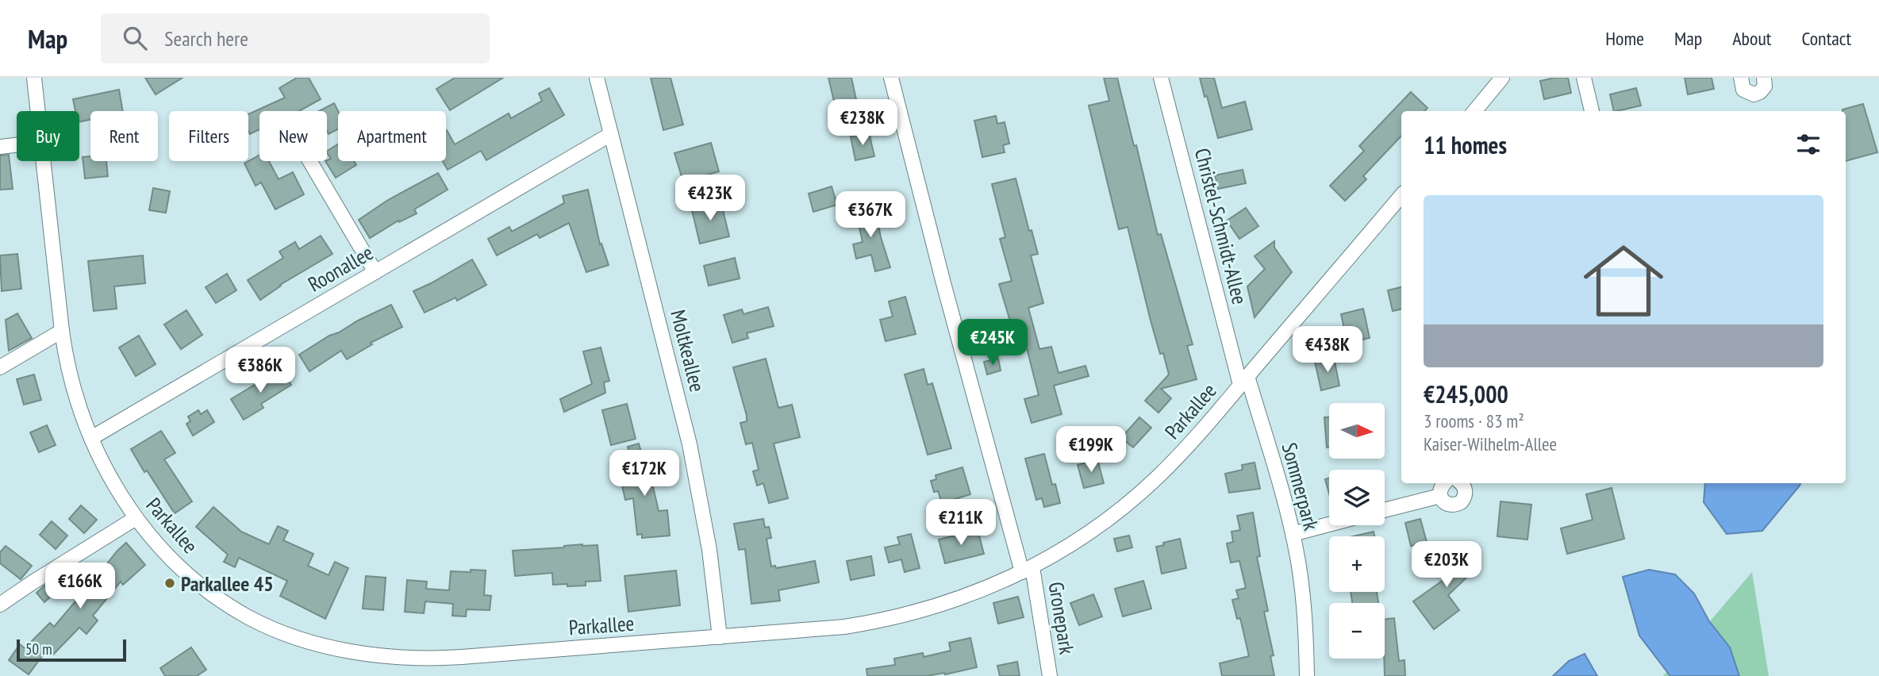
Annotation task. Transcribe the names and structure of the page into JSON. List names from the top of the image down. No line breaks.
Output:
{"streets":{"street":["Christel-Schmidt-Allee","Roonallee","Moltkeallee","Parkallee","Sommerpark","Gronepark"]},"crossings":[["Christel-Schmidt-Allee","Parkallee"],["Christel-Schmidt-Allee","Sommerpark"],["Roonallee","Moltkeallee"],["Roonallee","Parkallee"],["Moltkeallee","Parkallee"],["Parkallee","Sommerpark"],["Parkallee","Gronepark"]],"places":["Parkallee 45"],"scale_bar":"50 m","north":"right","page":{"header":"Map","search":"Search here","nav":["Home","Map","About","Contact"],"price":["€238K","€423K","€367K","€245K","€438K","€386K","€199K","€172K","€211K","€203K","€166K"],"chip":["Buy","Rent","Filters","New","Apartment"],"heading":"11 homes","list":[{"name":"€245,000","note":"3 rooms · 83 m² · Kaiser-Wilhelm-Allee"}],"map_buttons":["+","−"],"scale":"50 m"}}
